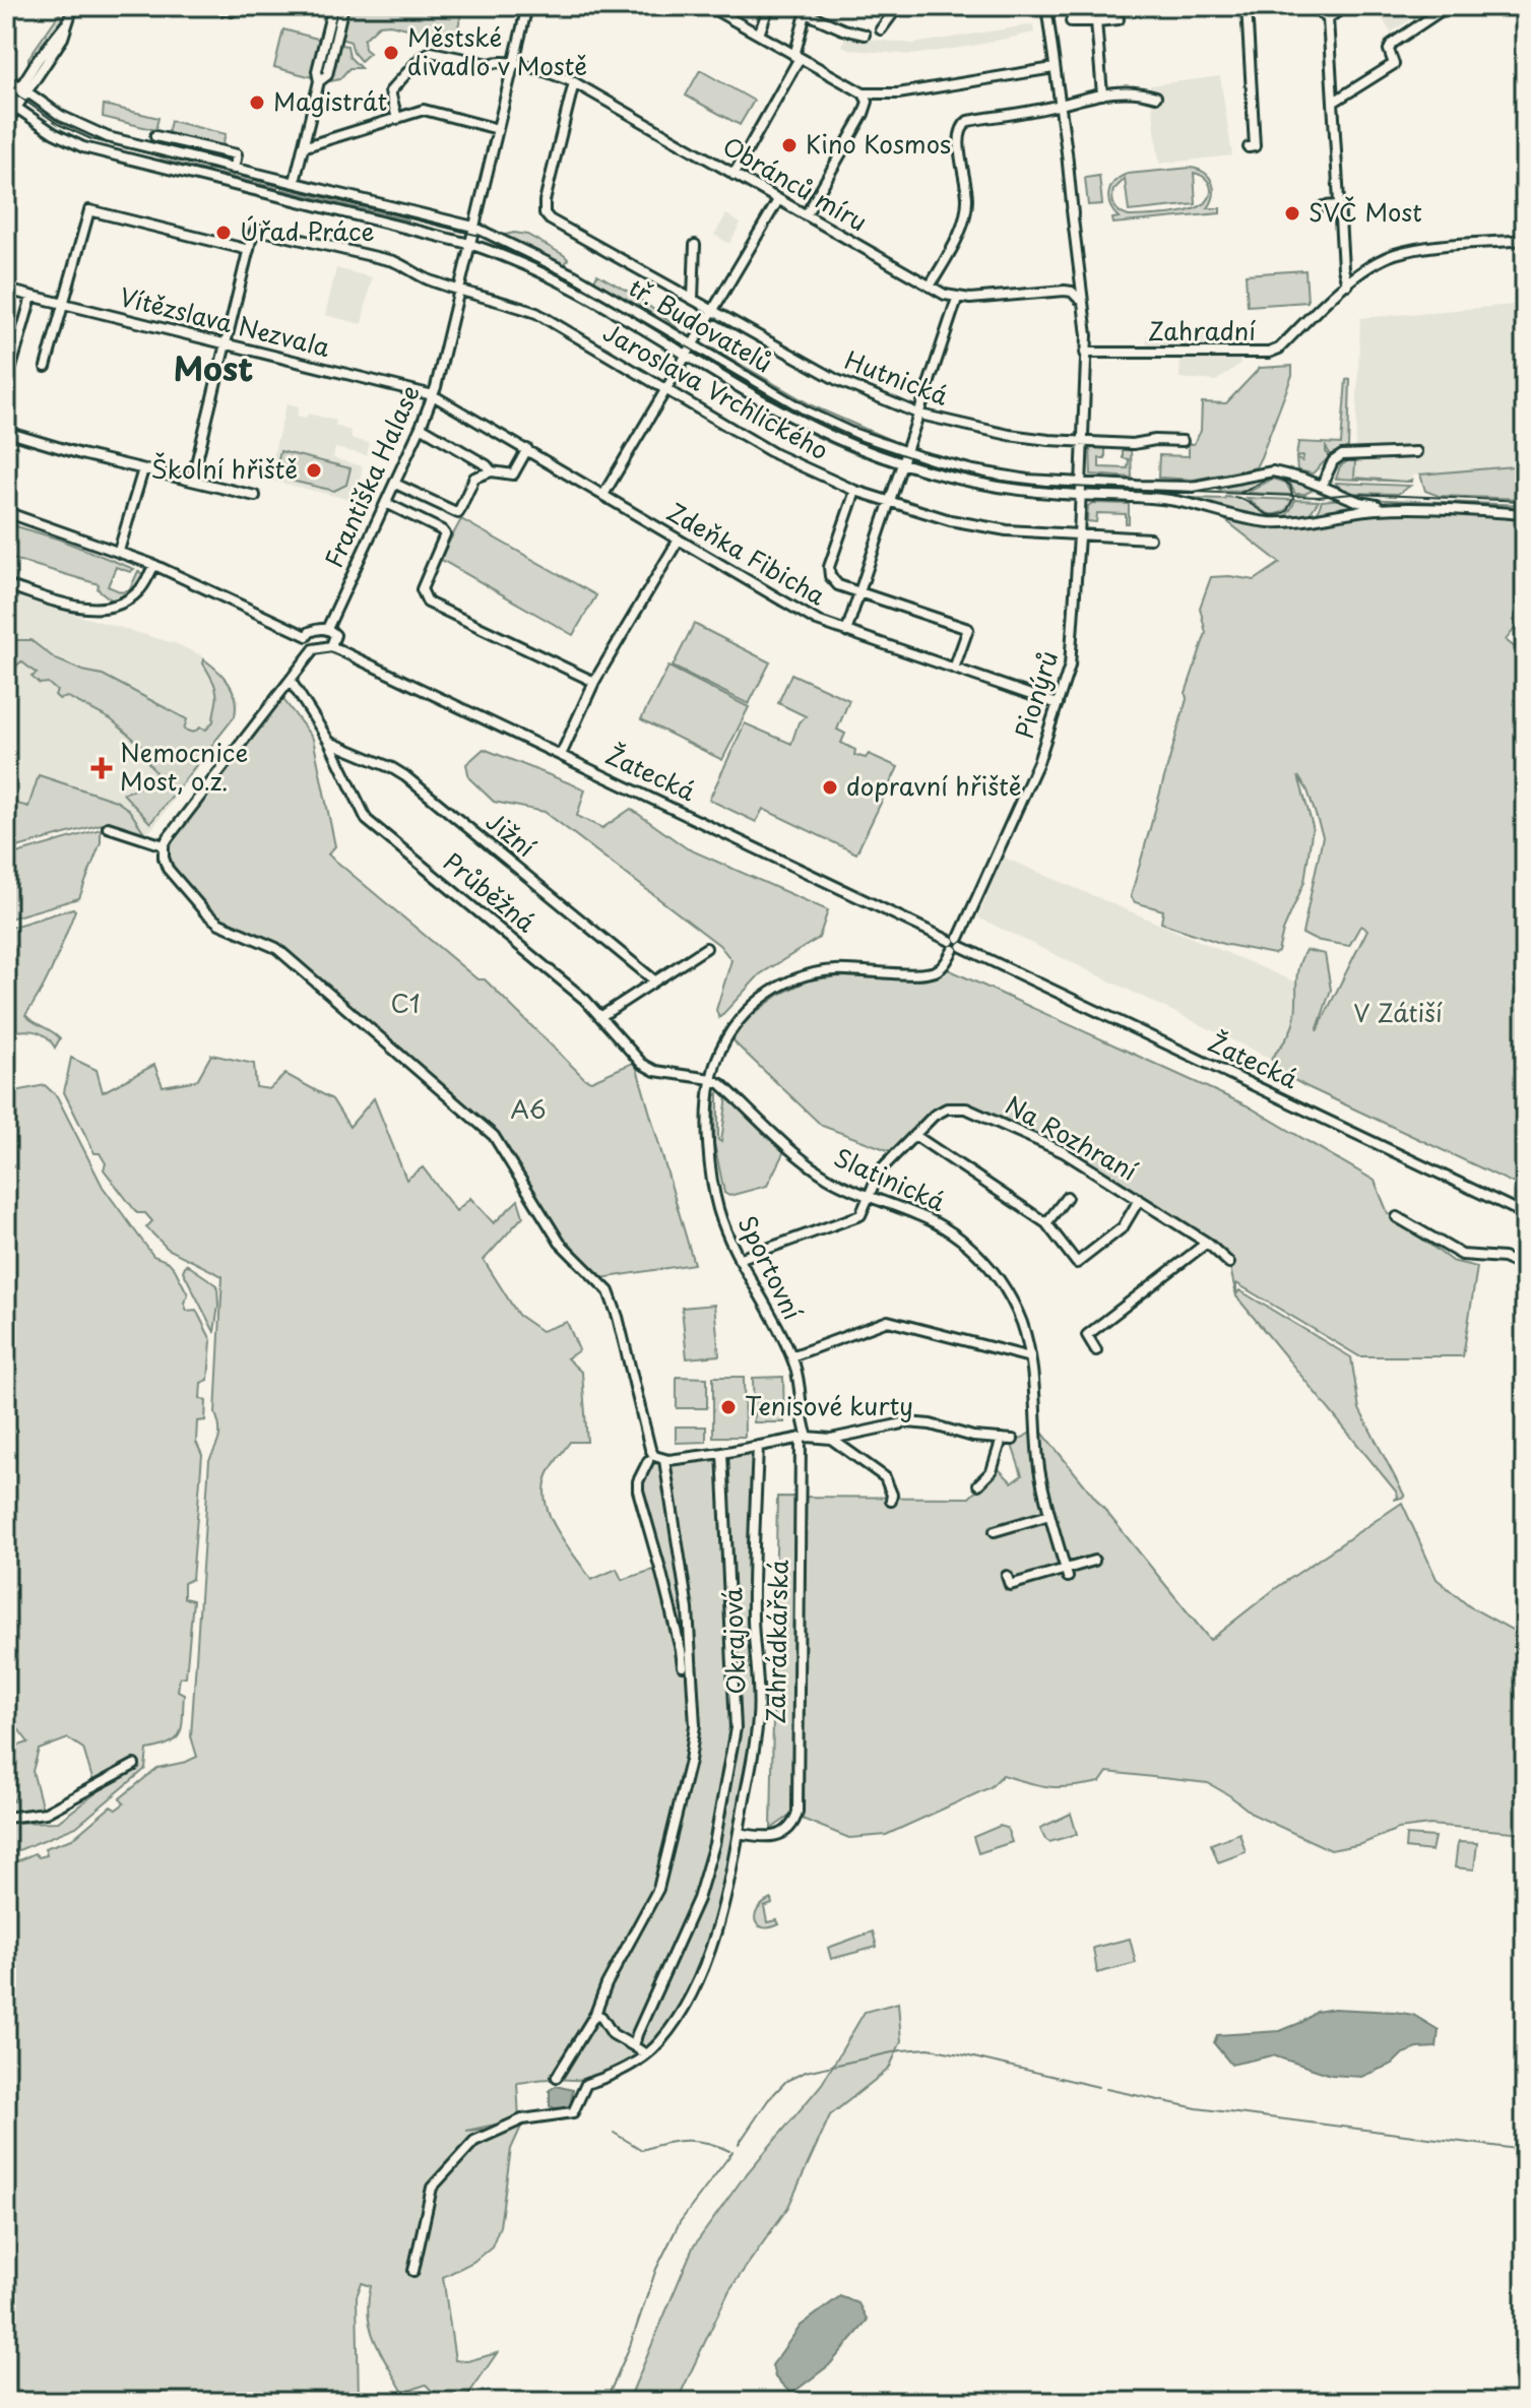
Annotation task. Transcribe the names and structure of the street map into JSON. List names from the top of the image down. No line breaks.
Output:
{"streets":{"street":["Obránců míru","Vítězslava Nezvala","tř. Budovatelů","Zahradní","Hutnická","Jaroslava Vrchlického","Františka Halase","Zdeňka Fibicha","Pionýrů","Žatecká","Jižní","Průběžná","Na Rozhraní","Slatinická","Sportovní","Okrajová","Zahrádkářská"]},"crossings":[["Obránců míru","Hutnická"],["Obránců míru","Františka Halase"],["Vítězslava Nezvala","Františka Halase"],["Vítězslava Nezvala","Zdeňka Fibicha"],["tř. Budovatelů","Františka Halase"],["tř. Budovatelů","Pionýrů"],["Zahradní","Pionýrů"],["Hutnická","Pionýrů"],["Jaroslava Vrchlického","Františka Halase"],["Jaroslava Vrchlického","Pionýrů"],["Františka Halase","Zdeňka Fibicha"],["Františka Halase","Žatecká"],["Zdeňka Fibicha","Pionýrů"],["Pionýrů","Žatecká"],["Pionýrů","Sportovní"],["Žatecká","Sportovní"],["Jižní","Průběžná"],["Průběžná","Slatinická"],["Průběžná","Sportovní"],["Na Rozhraní","Slatinická"],["Slatinická","Sportovní"],["Sportovní","Zahrádkářská"],["Okrajová","Zahrádkářská"]],"districts":["Most"],"parks":["C1","V Zátiší","A6"],"places":{"other":["Městské divadlo v Mostě","Magistrát","Kino Kosmos","SVČ Most","Úřad Práce","Školní hřiště","dopravní hřiště","Tenisové kurty"],"health":["Nemocnice Most, o.z."]}}
